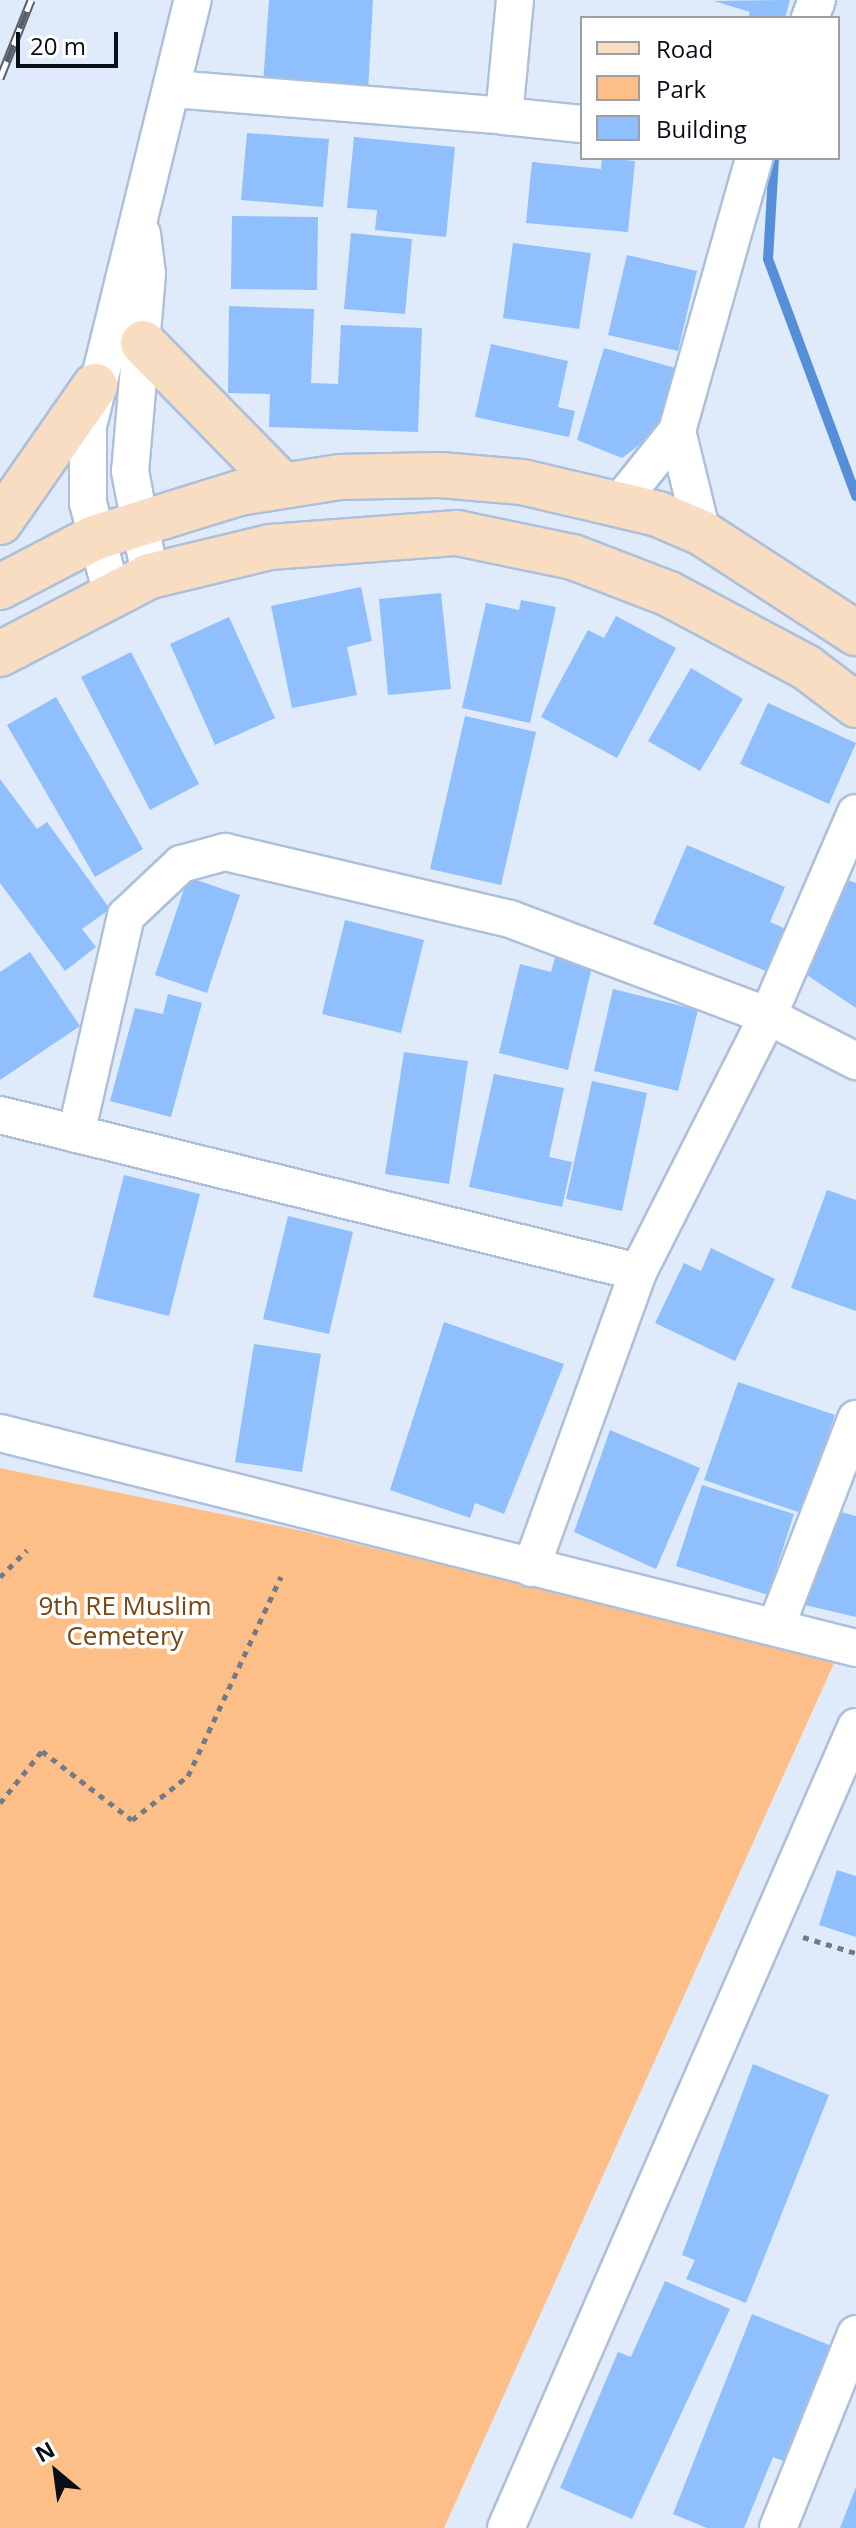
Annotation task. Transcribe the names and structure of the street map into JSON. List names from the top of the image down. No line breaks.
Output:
{"parks":["9th RE Muslim Cemetery"],"legend":["Road","Park","Building"],"scale_bar":"20 m","north":"top left"}
